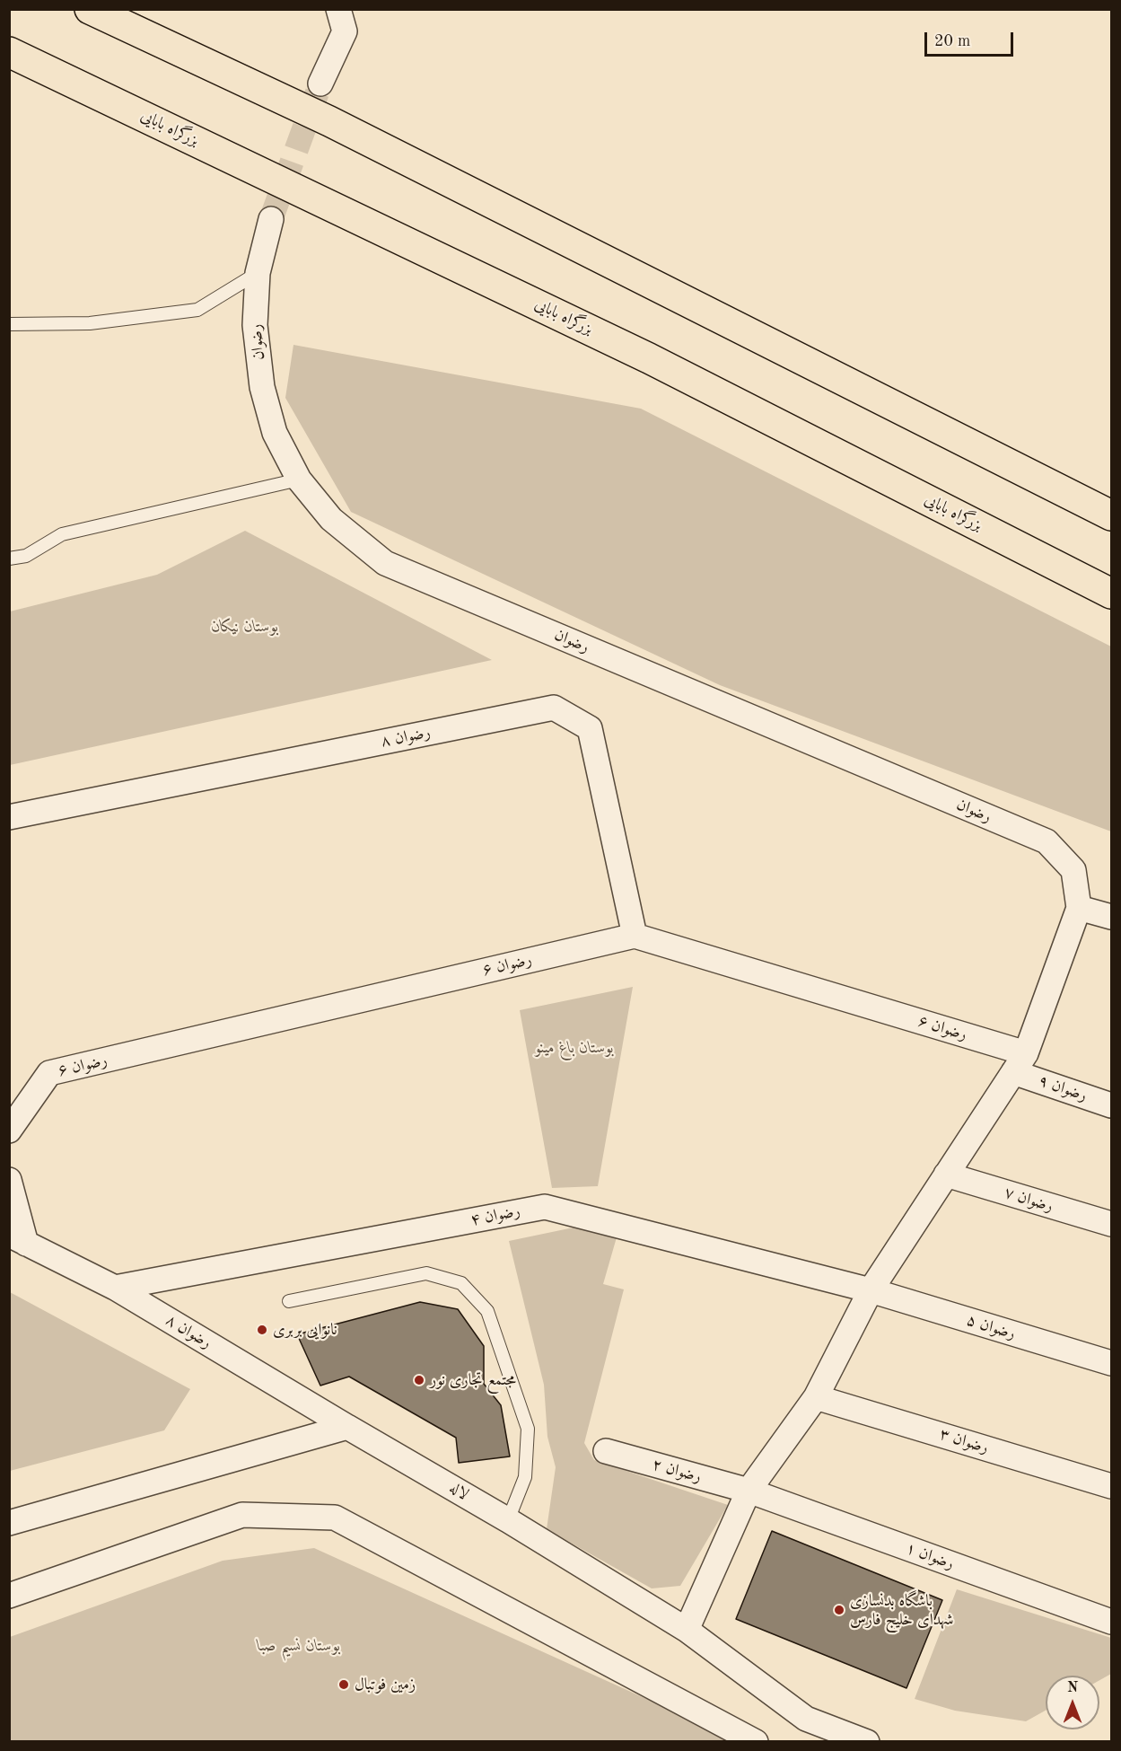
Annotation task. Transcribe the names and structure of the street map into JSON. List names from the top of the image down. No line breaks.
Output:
{"streets":{"highway":["بزرگراه بابایی"],"street":["رضوان","رضوان ۸","رضوان ۶","رضوان ۹","رضوان ۷","رضوان ۴","رضوان ۵","رضوان ۳","رضوان ۲","لاله","رضوان ۱"]},"crossings":[["رضوان ۸","رضوان ۶"],["رضوان ۸","رضوان ۴"],["رضوان ۸","لاله"],["رضوان ۶","رضوان ۹"],["رضوان ۴","رضوان ۵"],["رضوان ۲","رضوان ۱"]],"parks":["بوستان نیکان","بوستان باغ مینو","بوستان نسیم صبا"],"places":["نانوایی بربری","مجتمع تجاری نور","باشگاه بدنسازی شهدای خلیج فارس","زمین فوتبال"],"scale_bar":"20 m","north":"top"}
